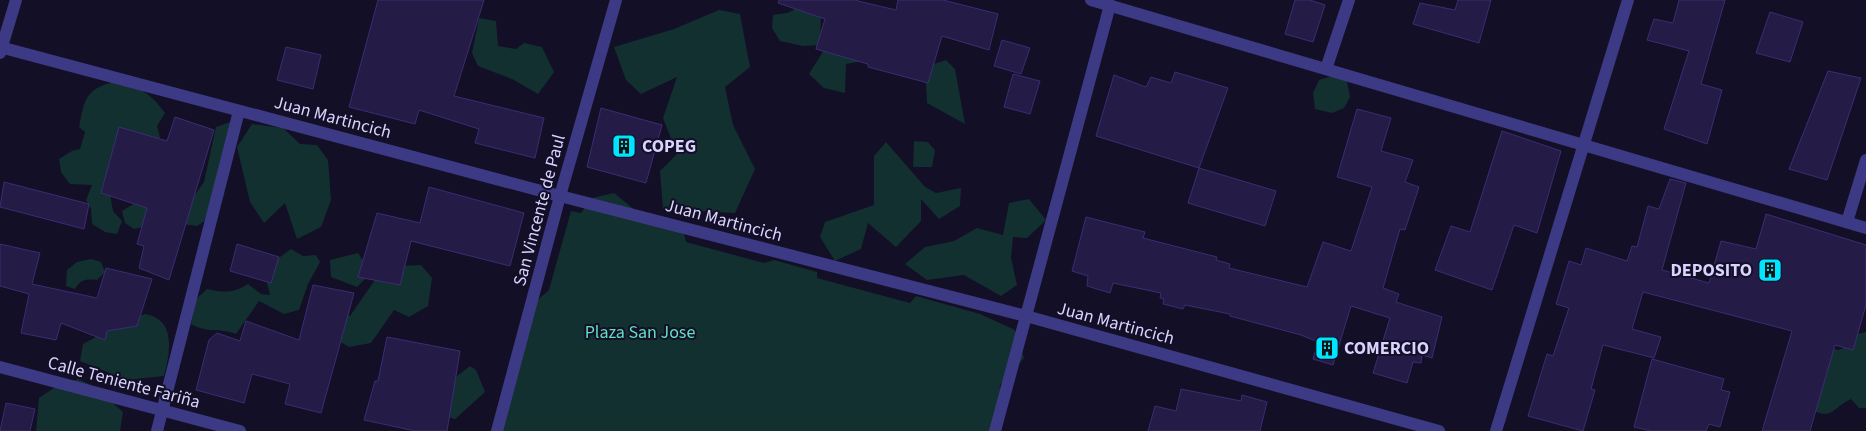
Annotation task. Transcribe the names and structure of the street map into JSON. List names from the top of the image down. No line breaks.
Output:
{"streets":{"street":["Juan Martincich","San Vincente de Paul","Calle Teniente Fariña"]},"crossings":[["Juan Martincich","San Vincente de Paul"]],"parks":["Plaza San Jose"],"places":{"building":["COPEG","DEPOSITO","COMERCIO"]}}
